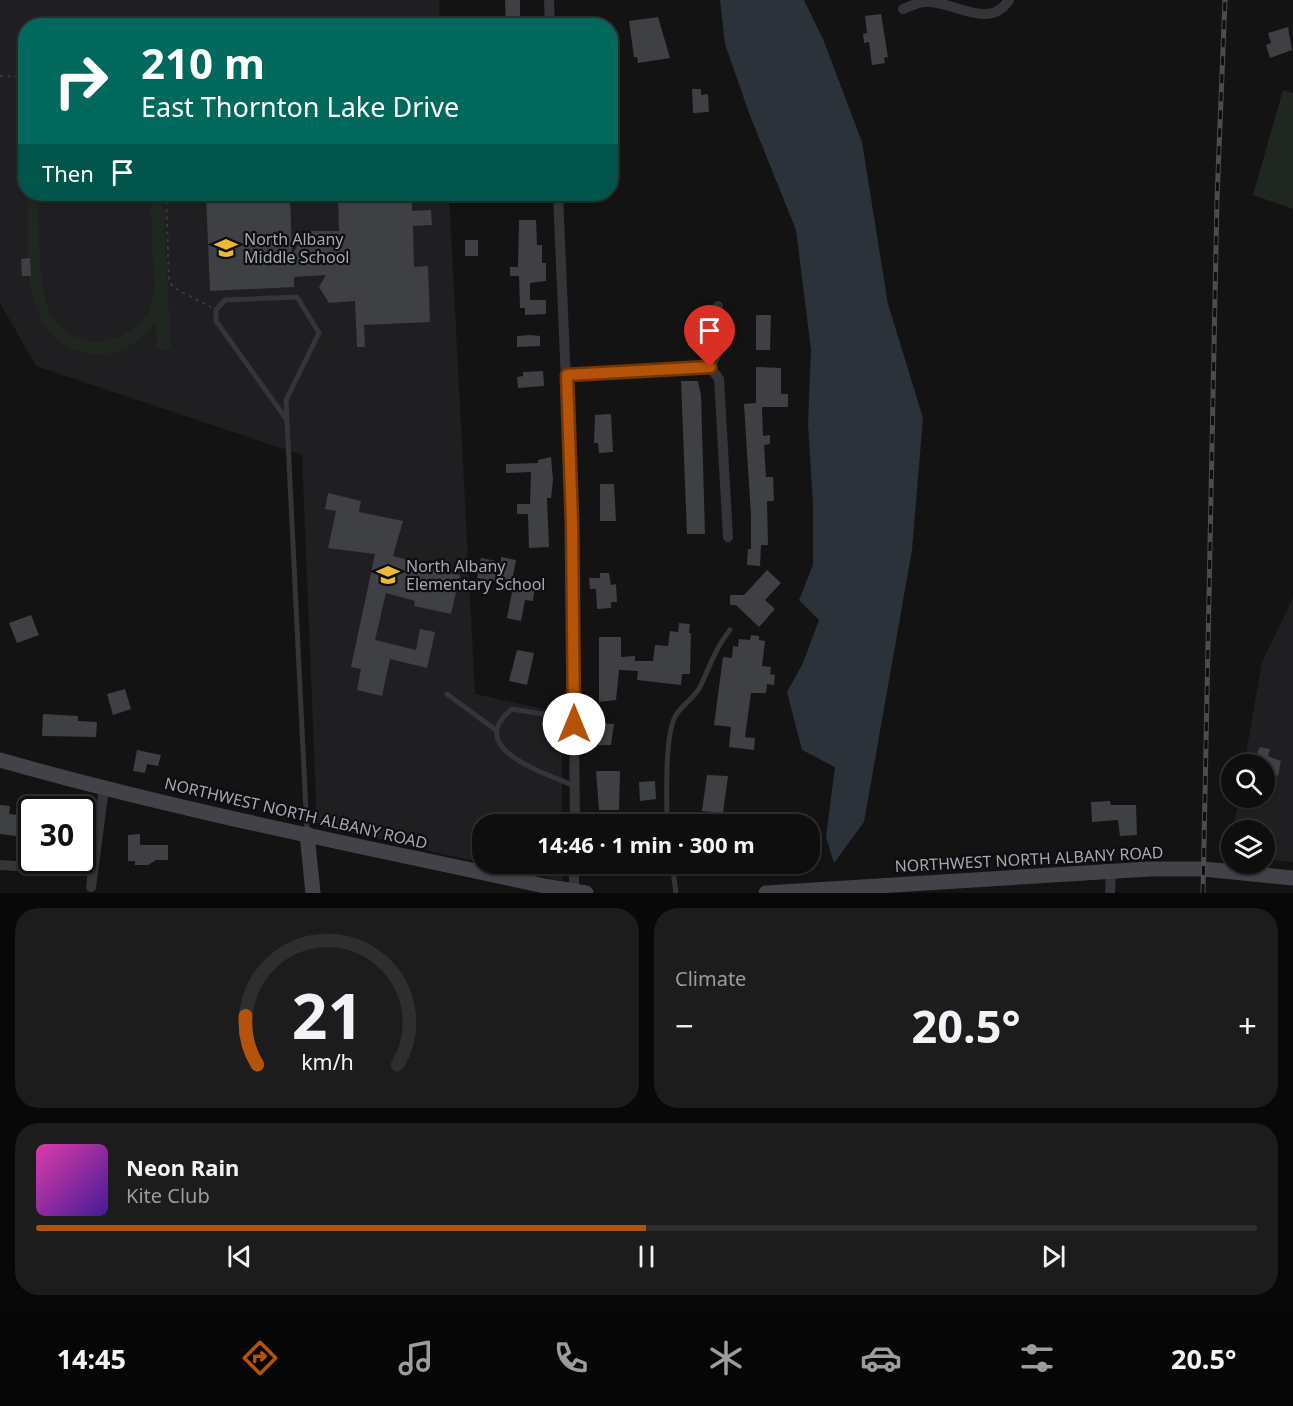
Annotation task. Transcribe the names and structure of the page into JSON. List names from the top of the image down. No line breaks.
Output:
{"streets":{"main road":["NORTHWEST NORTH ALBANY ROAD"]},"places":{"school or university":["North Albany Middle School","North Albany Elementary School"]},"page":{"turn":["210 m","East Thornton Lake Drive"],"then":"Then","limit":"30","trip":"14:46 · 1 min · 300 m","tile":"Climate","heat":["−","20.5°","+"],"song":["Neon Rain","Kite Club"],"tabs":["14:45","20.5°"],"gauge":["21","km/h"]}}
